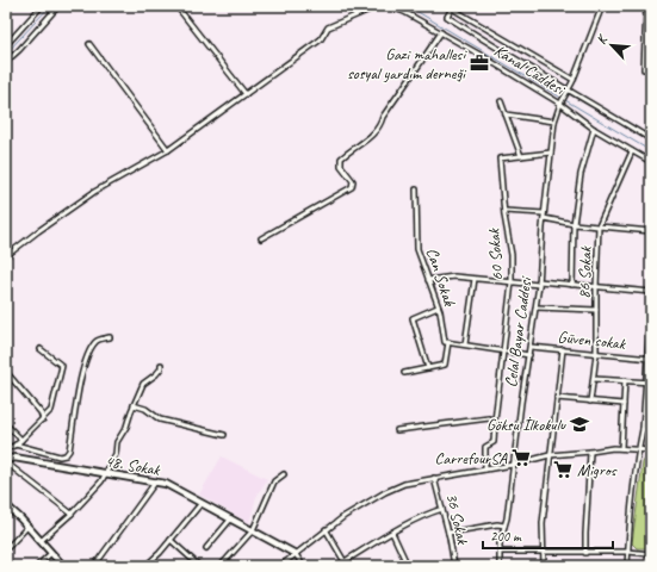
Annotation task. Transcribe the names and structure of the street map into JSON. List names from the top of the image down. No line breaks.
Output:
{"streets":{"main road":["48. Sokak"],"street":["Kanal Caddesi","60 Sokak","86 Sokak","Can Sokak","Celal Bayar Caddesi","Güven sokak","36 Sokak"]},"crossings":[["Kanal Caddesi","86 Sokak"],["Kanal Caddesi","Celal Bayar Caddesi"],["86 Sokak","Güven sokak"],["Celal Bayar Caddesi","Güven sokak"]],"places":{"office":["Gazi mahallesi sosyal yardım derneği"],"school or university":["Göksu İlkokulu"],"supermarket":["CarrefourSA","Migros"]},"scale_bar":"200 m","north":"top left"}
